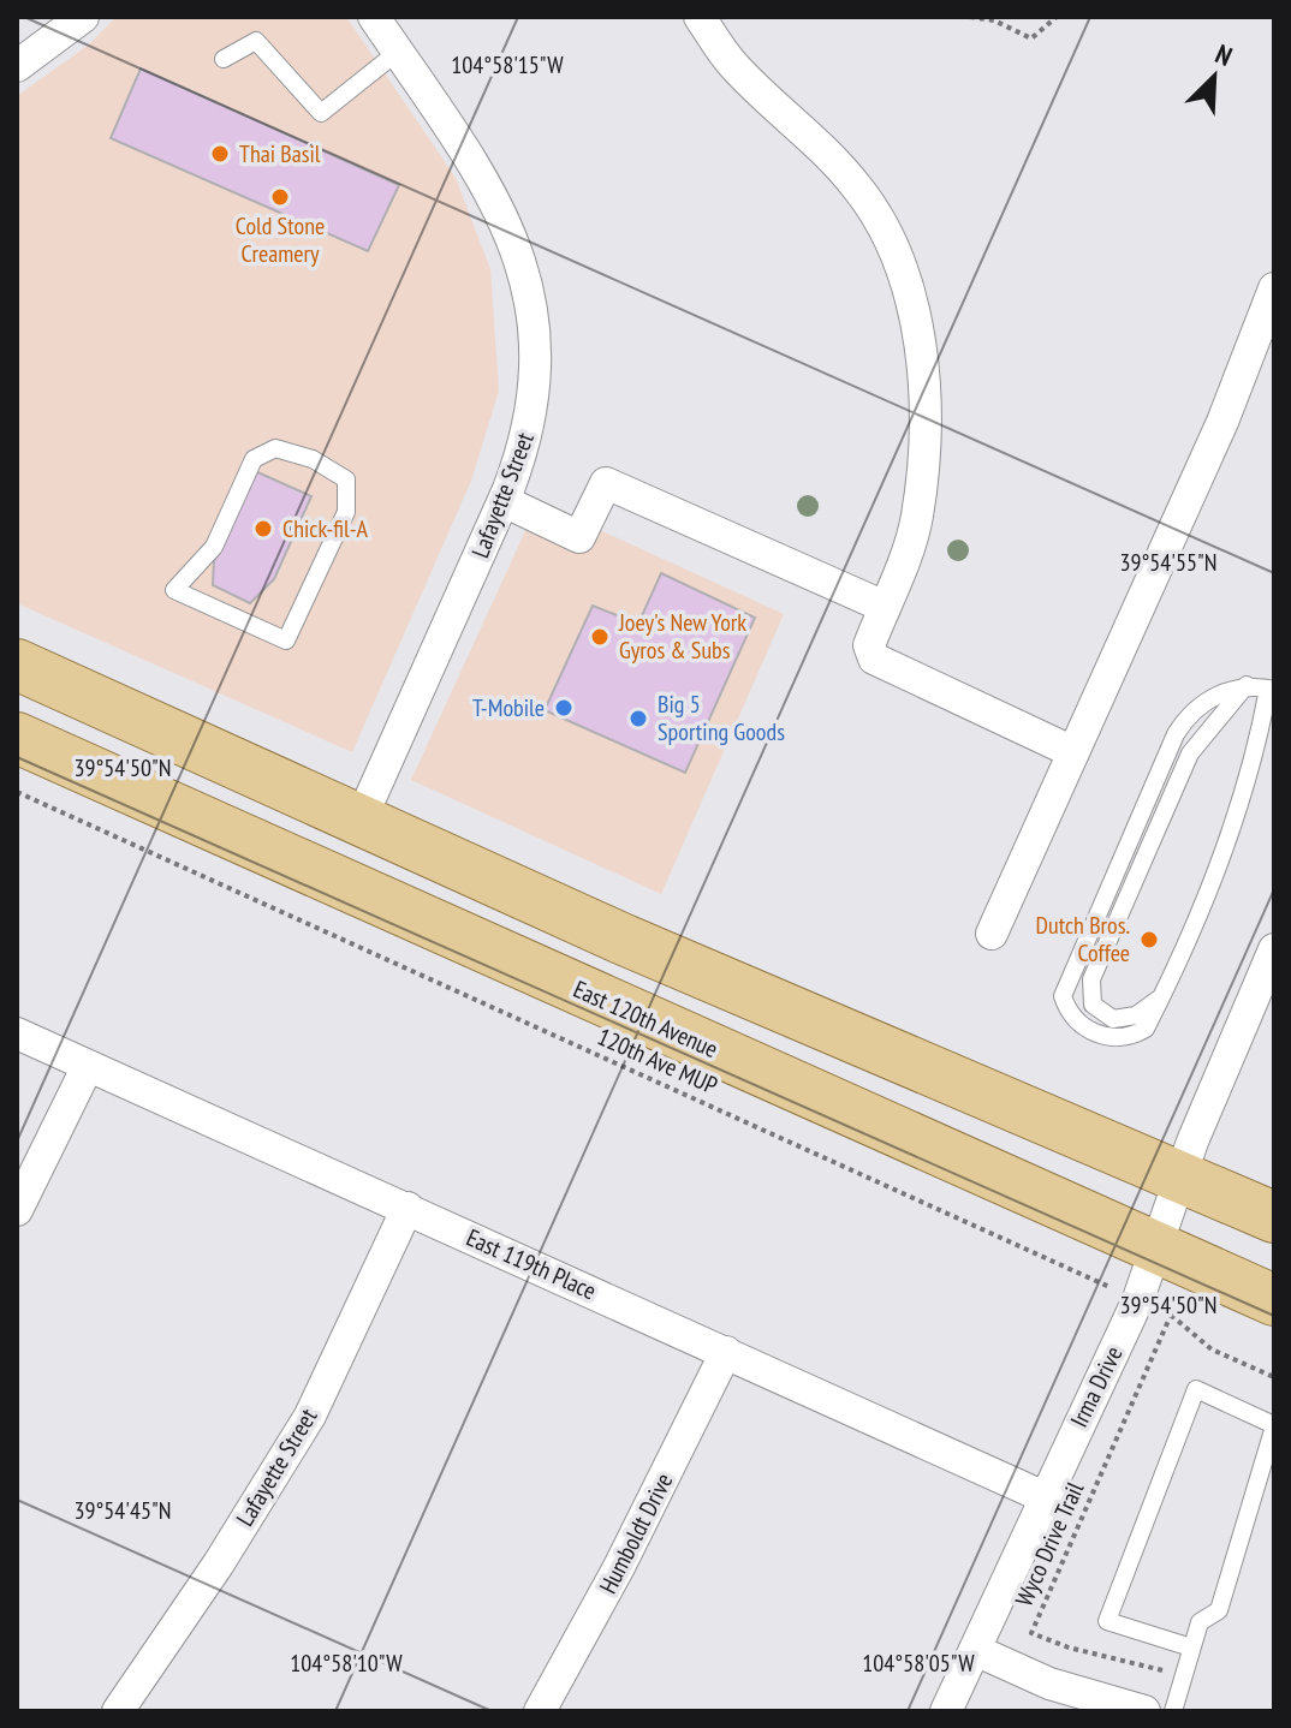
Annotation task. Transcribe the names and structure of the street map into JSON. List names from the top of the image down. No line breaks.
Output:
{"streets":{"main road":["East 120th Avenue"],"street":["Lafayette Street","East 119th Place","Irma Drive","Humboldt Drive"],"path":["120th Ave MUP","Wyco Drive Trail"]},"crossings":[["Lafayette Street","East 119th Place"],["East 120th Avenue","Irma Drive"],["120th Ave MUP","Irma Drive"],["120th Ave MUP","Wyco Drive Trail"],["East 119th Place","Irma Drive"],["East 119th Place","Humboldt Drive"]],"places":["Thai Basil","Cold Stone Creamery","Chick-fil-A","Joey's New York Gyros & Subs","T-Mobile","Big 5 Sporting Goods","Dutch Bros. Coffee"],"north":"top right","coordinates":["104°58'15\"W","39°54'55\"N","39°54'50\"N","39°54'45\"N","104°58'10\"W","104°58'05\"W"]}
